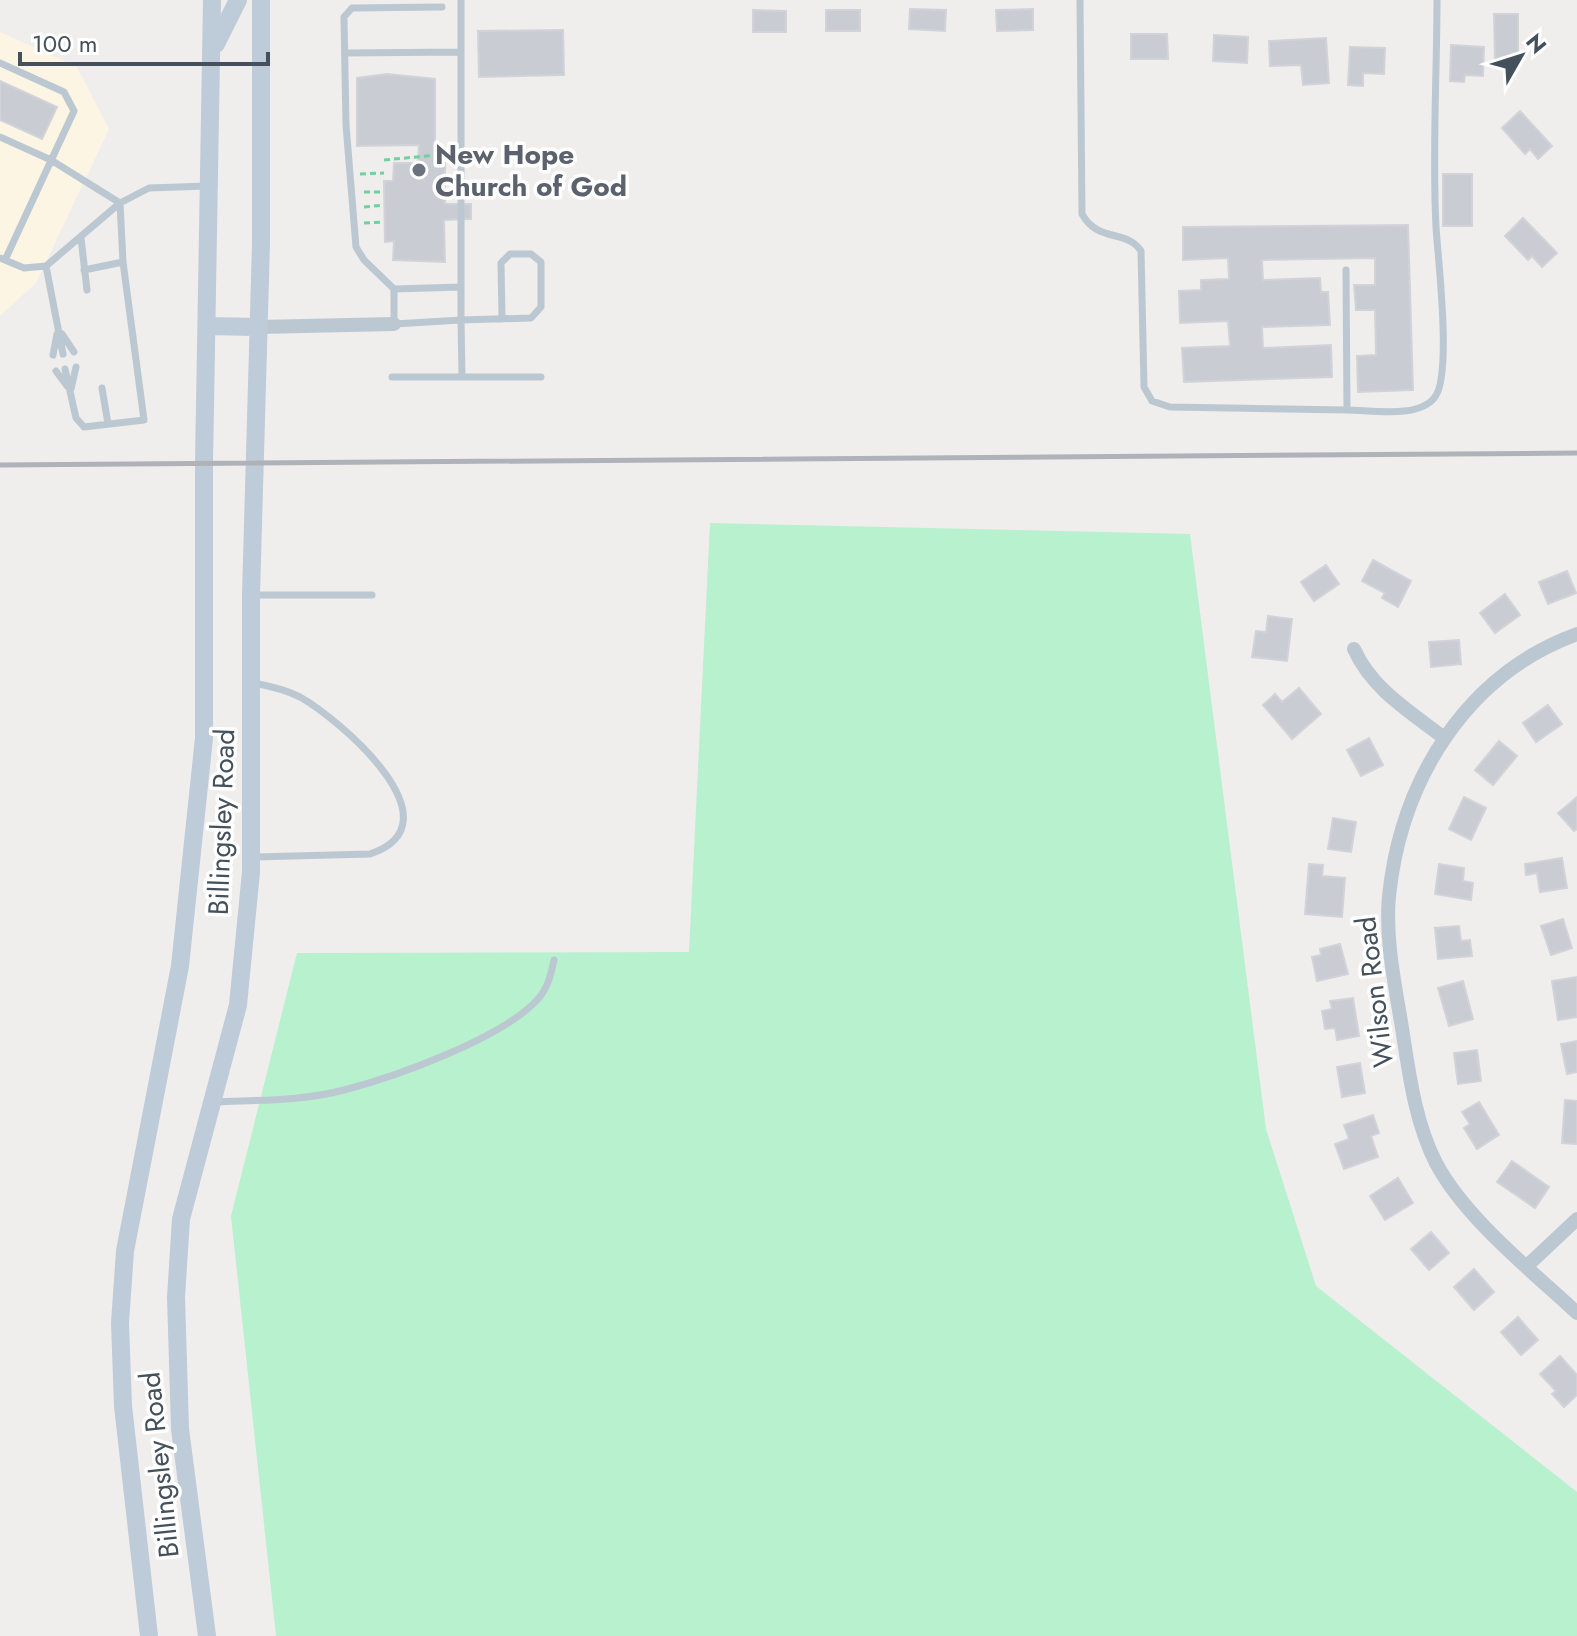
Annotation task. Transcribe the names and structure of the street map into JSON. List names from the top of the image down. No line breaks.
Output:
{"streets":{"main road":["Billingsley Road"],"street":["Wilson Road"]},"places":["New Hope Church of God"],"scale_bar":"100 m","north":"top right"}
